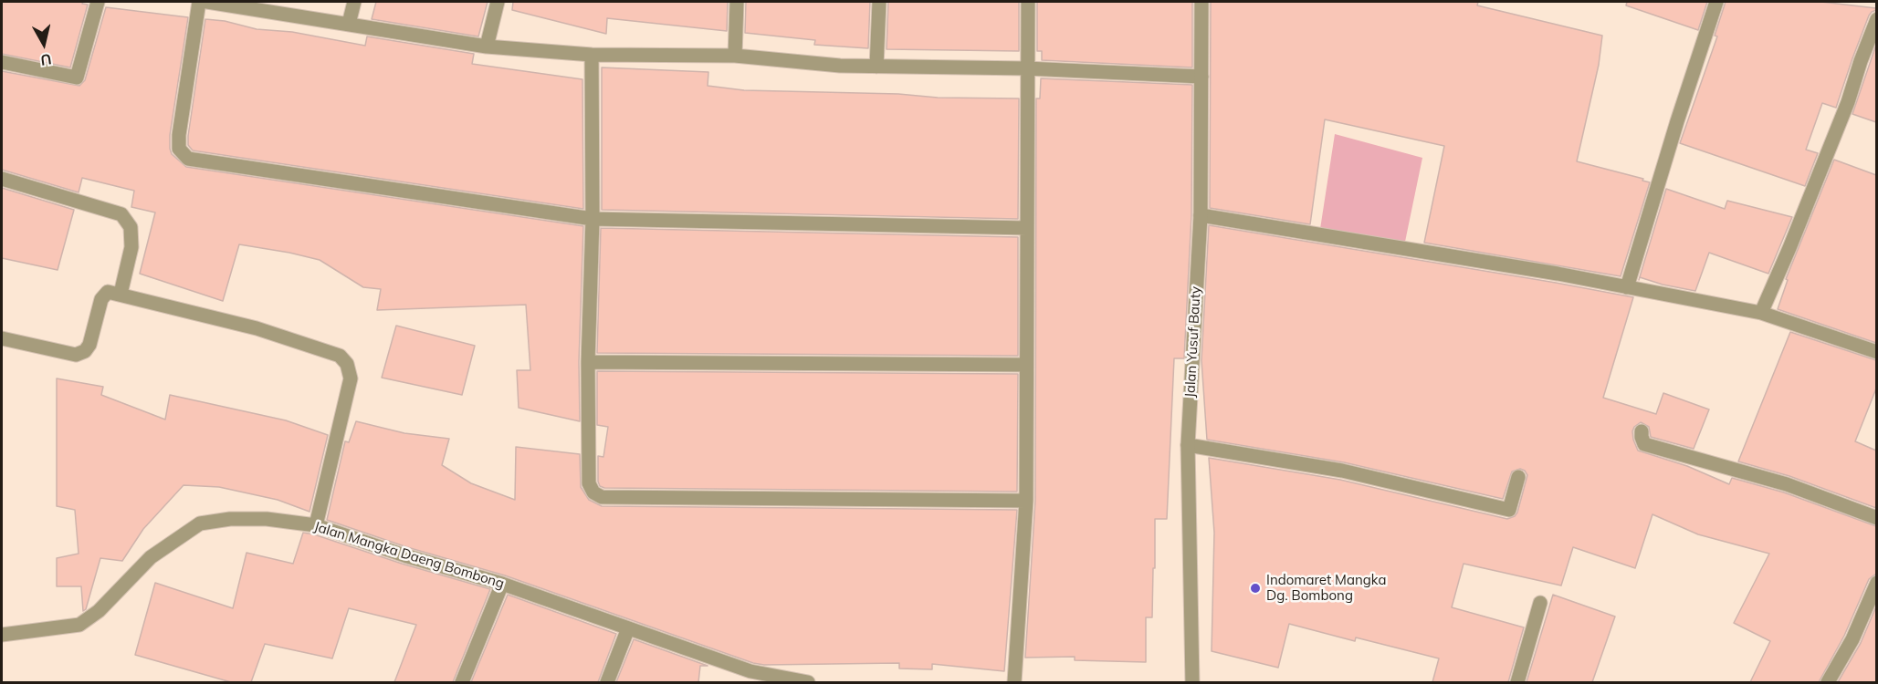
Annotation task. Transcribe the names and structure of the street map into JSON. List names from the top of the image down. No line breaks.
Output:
{"streets":{"street":["Jalan Yusuf Bauty","Jalan Mangka Daeng Bombong"]},"places":["Indomaret Mangka Dg. Bombong"],"north":"bottom"}
